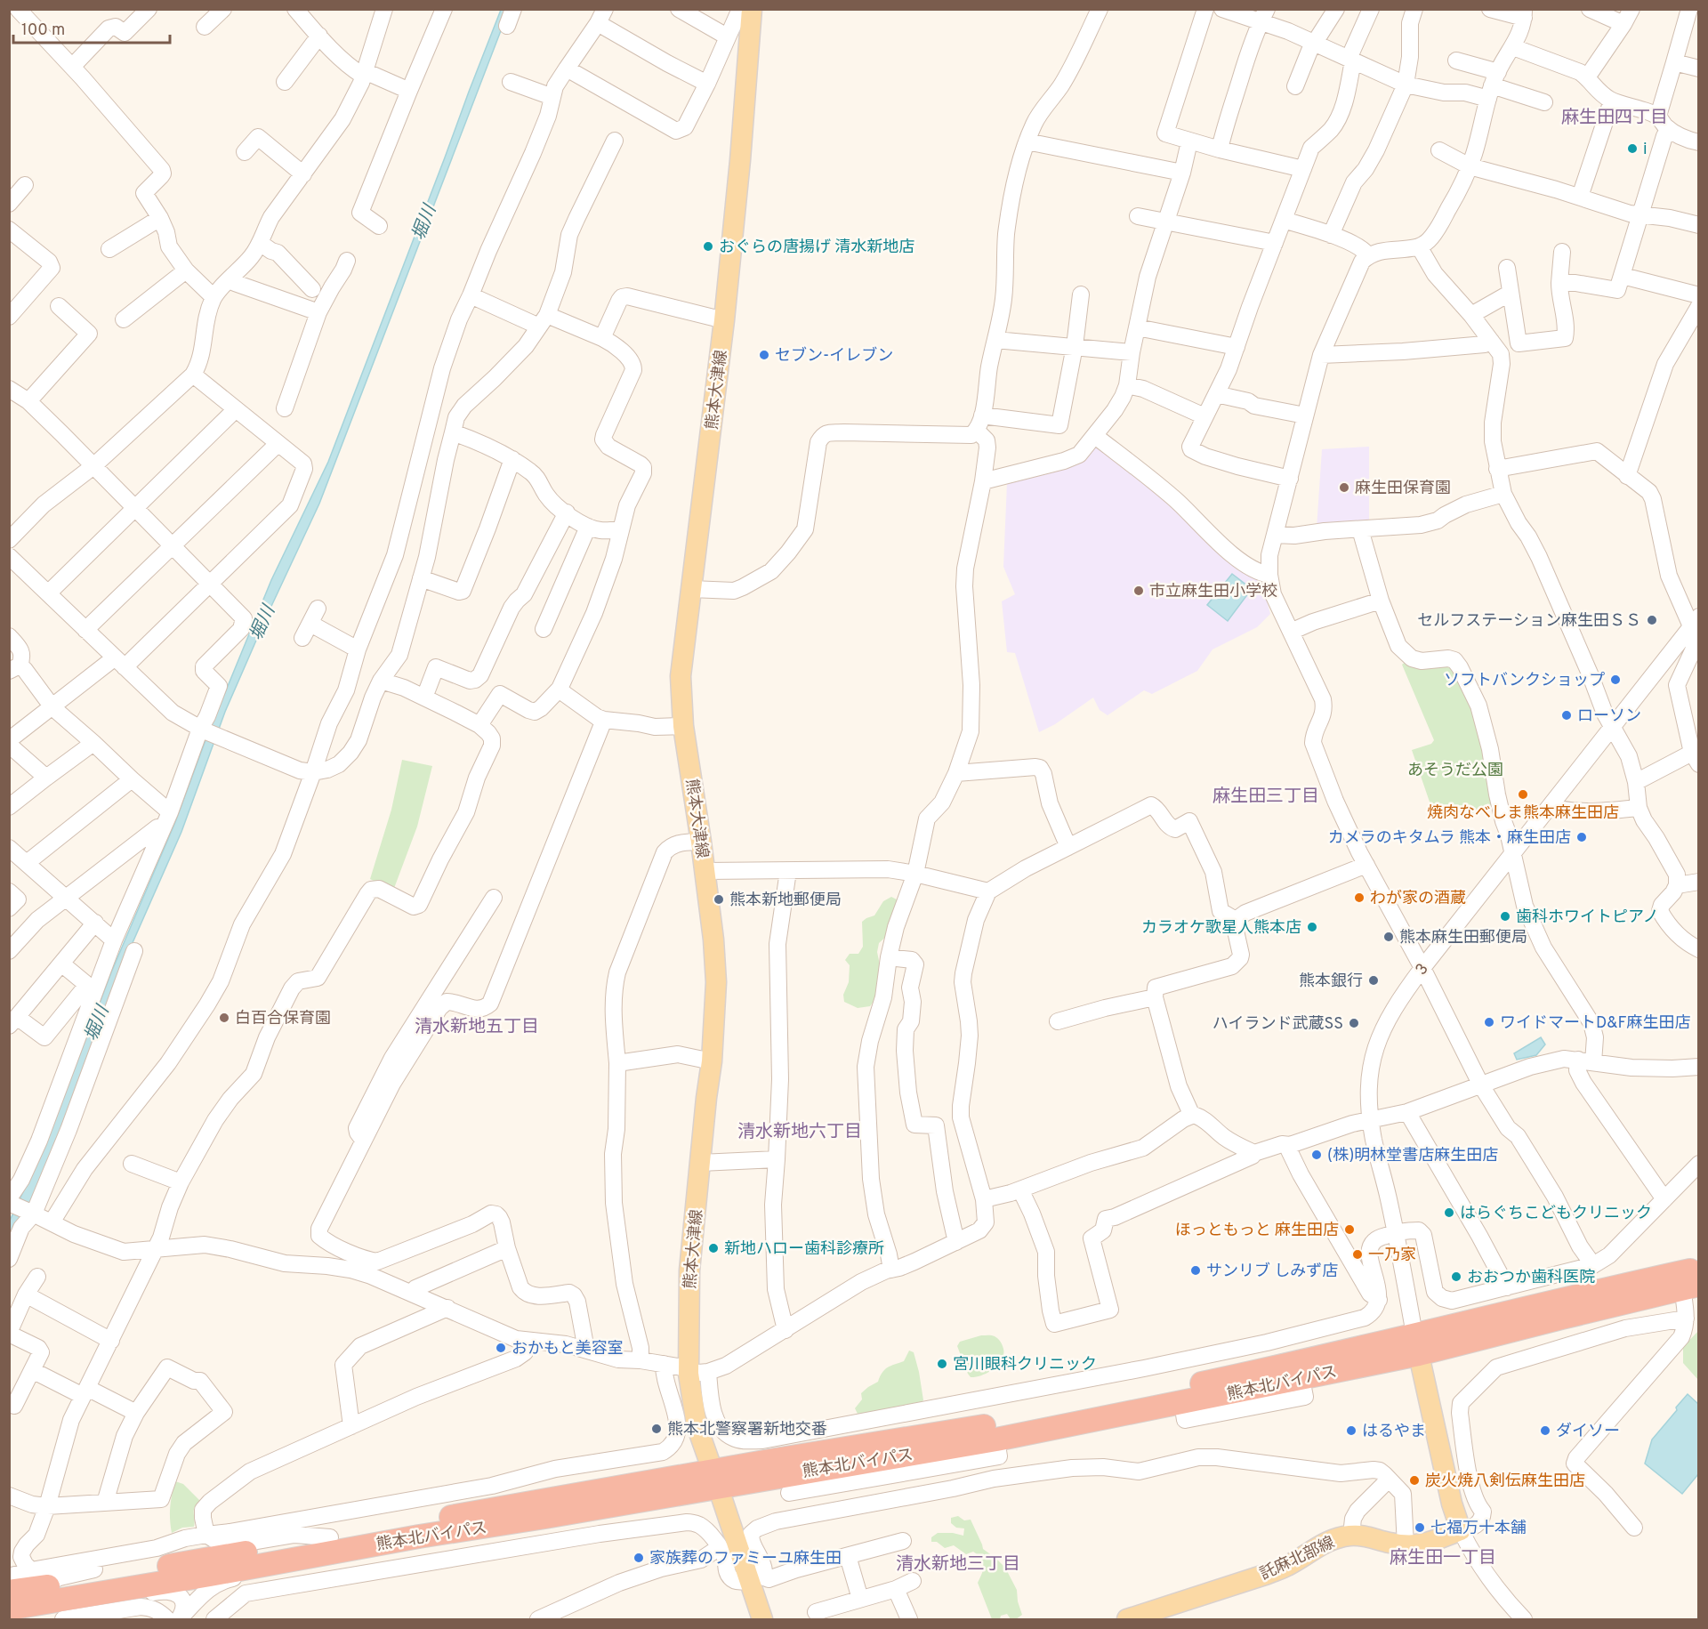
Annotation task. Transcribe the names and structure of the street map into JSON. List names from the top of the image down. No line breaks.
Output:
{"streets":{"highway":["熊本北バイパス"],"main road":["熊本大津線","託麻北部線"],"street":["3"]},"crossings":[["熊本大津線","熊本北バイパス"],["3","熊本北バイパス"]],"districts":["麻生田四丁目","麻生田三丁目","清水新地五丁目","清水新地六丁目","麻生田一丁目","清水新地三丁目"],"water":["堀川"],"parks":["あそうだ公園"],"places":["i","おぐらの唐揚げ 清水新地店","セブン-イレブン","麻生田保育園","市立麻生田小学校","セルフステーション麻生田ＳＳ","ソフトバンクショップ","ローソン","焼肉なべしま熊本麻生田店","カメラのキタムラ 熊本・麻生田店","わが家の酒蔵","熊本新地郵便局","歯科ホワイトピアノ","カラオケ歌星人熊本店","熊本麻生田郵便局","熊本銀行","白百合保育園","ワイドマートD&F麻生田店","ハイランド武蔵SS","(株)明林堂書店麻生田店","はらぐちこどもクリニック","ほっともっと 麻生田店","新地ハロー歯科診療所","一乃家","サンリブ しみず店","おおつか歯科医院","おかもと美容室","宮川眼科クリニック","熊本北警察署新地交番","はるやま","ダイソー","炭火焼八剣伝麻生田店","七福万十本舗","家族葬のファミーユ麻生田"],"scale_bar":"100 m"}
